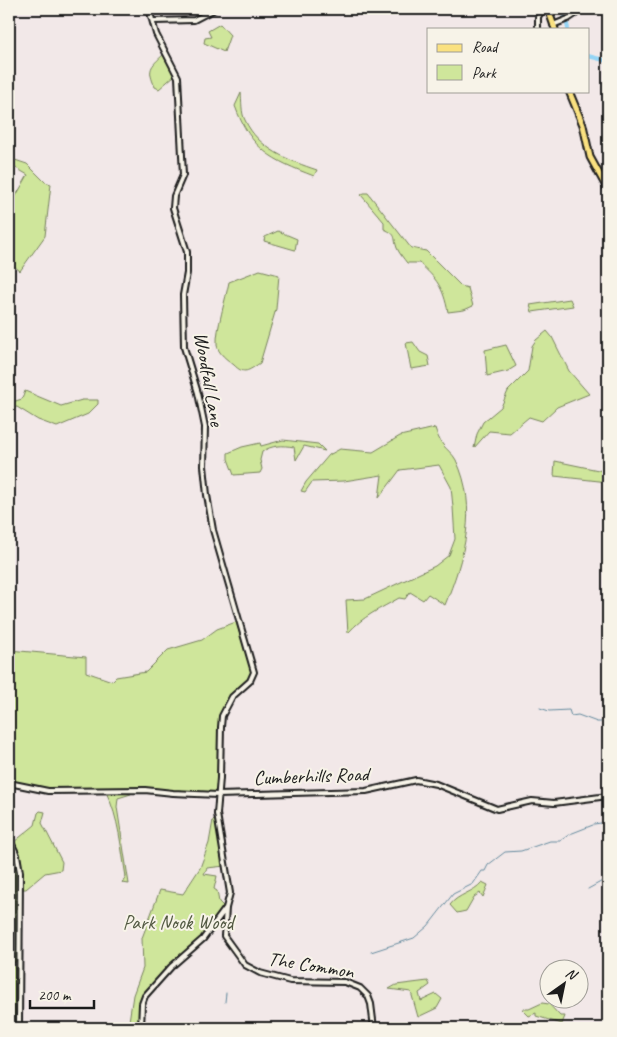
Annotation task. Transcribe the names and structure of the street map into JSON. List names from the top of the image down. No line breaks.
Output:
{"streets":{"street":["Woodfall Lane","Cumberhills Road","The Common"]},"crossings":[["Woodfall Lane","Cumberhills Road"],["Woodfall Lane","The Common"],["Cumberhills Road","The Common"]],"parks":["Park Nook Wood"],"legend":["Road","Park"],"scale_bar":"200 m","north":"top right"}
